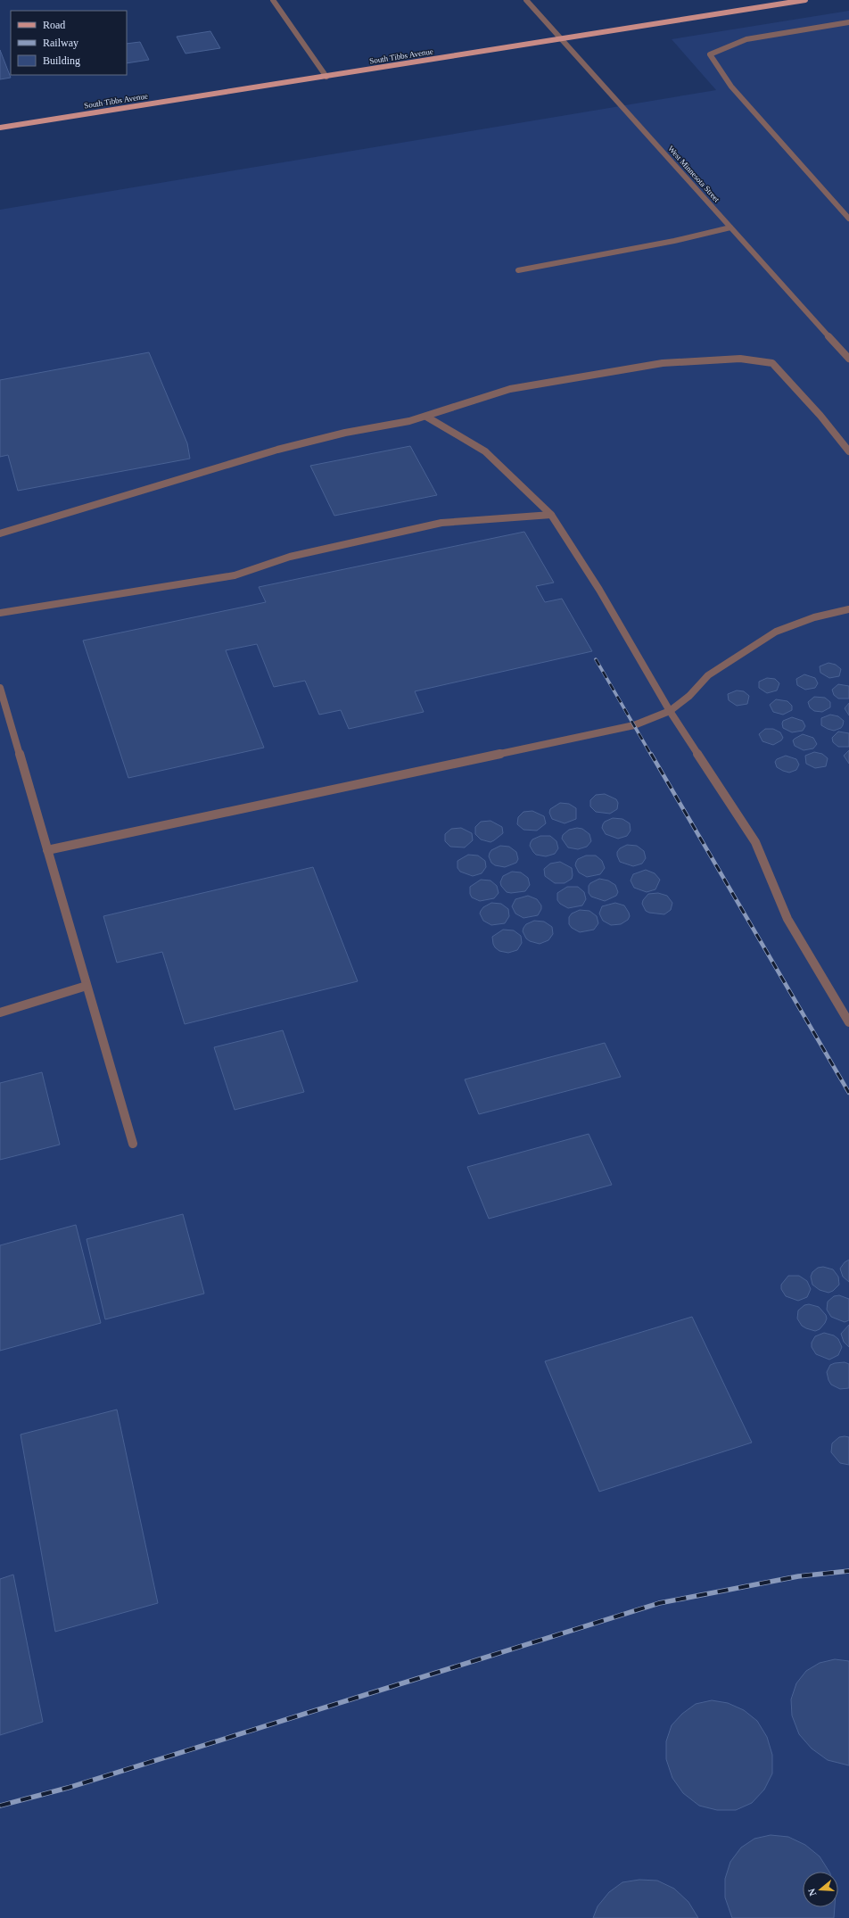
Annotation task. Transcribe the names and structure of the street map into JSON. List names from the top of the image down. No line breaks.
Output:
{"streets":{"main road":["South Tibbs Avenue"],"street":["West Minnesota Street"]},"crossings":[["South Tibbs Avenue","West Minnesota Street"]],"legend":["Road","Railway","Building"],"north":"left"}
